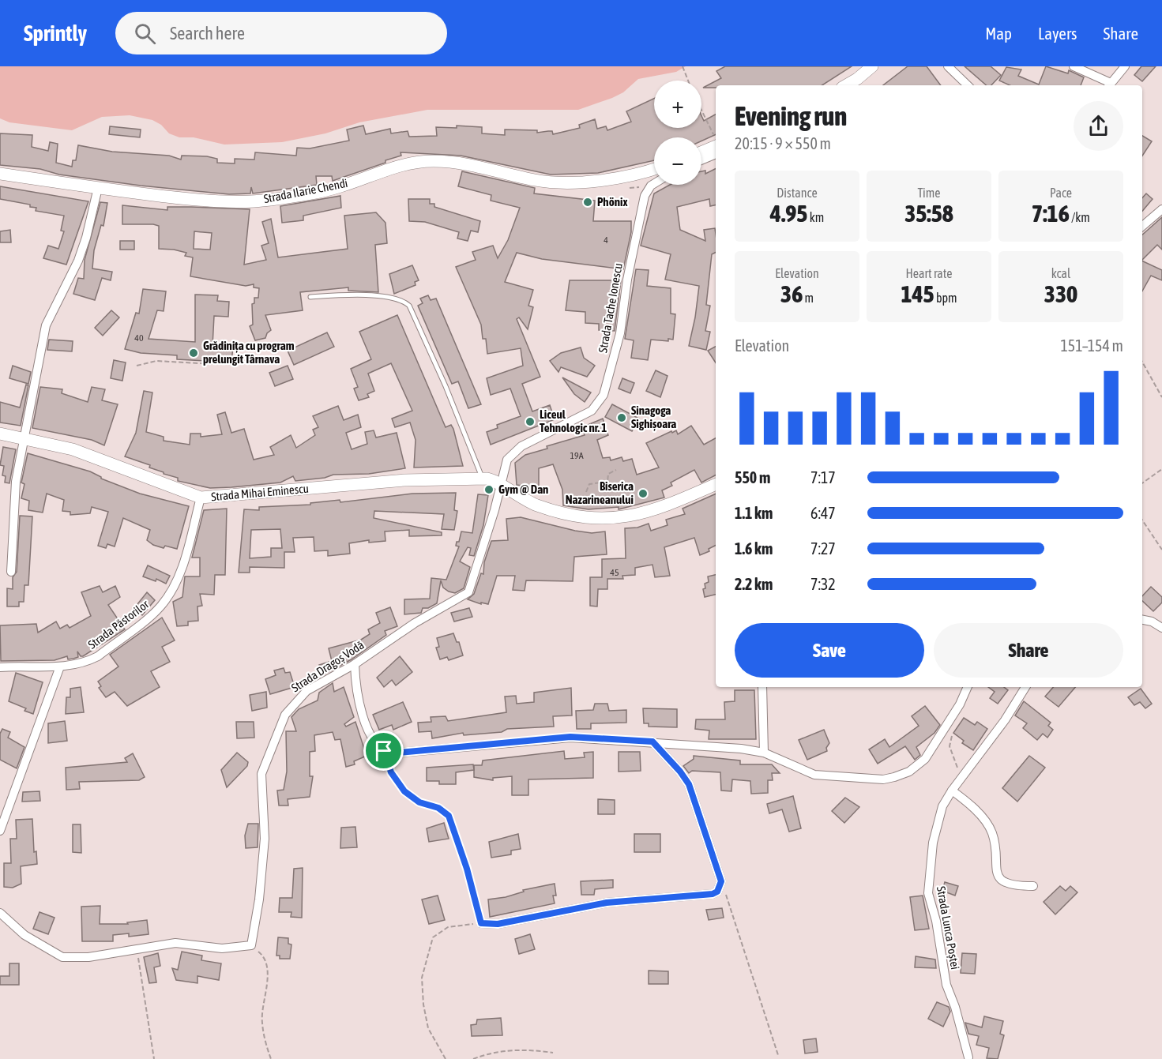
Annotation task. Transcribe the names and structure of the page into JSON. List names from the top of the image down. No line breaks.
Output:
{"streets":{"main road":["Strada Ilarie Chendi","Strada Mihai Eminescu"],"street":["Strada Tache Ionescu","Strada Păstorilor","Strada Dragoș Vodă","Strada Lunca Poștei"]},"crossings":[["Strada Tache Ionescu","Strada Mihai Eminescu"],["Strada Tache Ionescu","Strada Dragoș Vodă"],["Strada Mihai Eminescu","Strada Păstorilor"],["Strada Mihai Eminescu","Strada Dragoș Vodă"]],"places":["Phönix","Grădinița cu program prelungit Târnava","Sinagoga Sighișoara","Liceul Tehnologic nr. 1","Gym @ Dan","Biserica Nazarineanului"],"house_numbers":["4","40","19A","45"],"page":{"header":"Sprintly","search":"Search here","nav":["Map","Layers","Share"],"map_buttons":["+","−"],"heading":["Evening run","20:15 · 9 × 550 m"],"stats":[["Distance","4.95 km"],["Time","35:58"],["Pace","7:16 /km"],["Elevation","36 m"],["Heart rate","145 bpm"],["kcal","330"]],"chart":["Elevation","151–154 m"],"list":[{"name":"550 m","note":"7:17"},{"name":"1.1 km","note":"6:47"},{"name":"1.6 km","note":"7:27"},{"name":"2.2 km","note":"7:32"}],"buttons":["Save","Share"]}}
